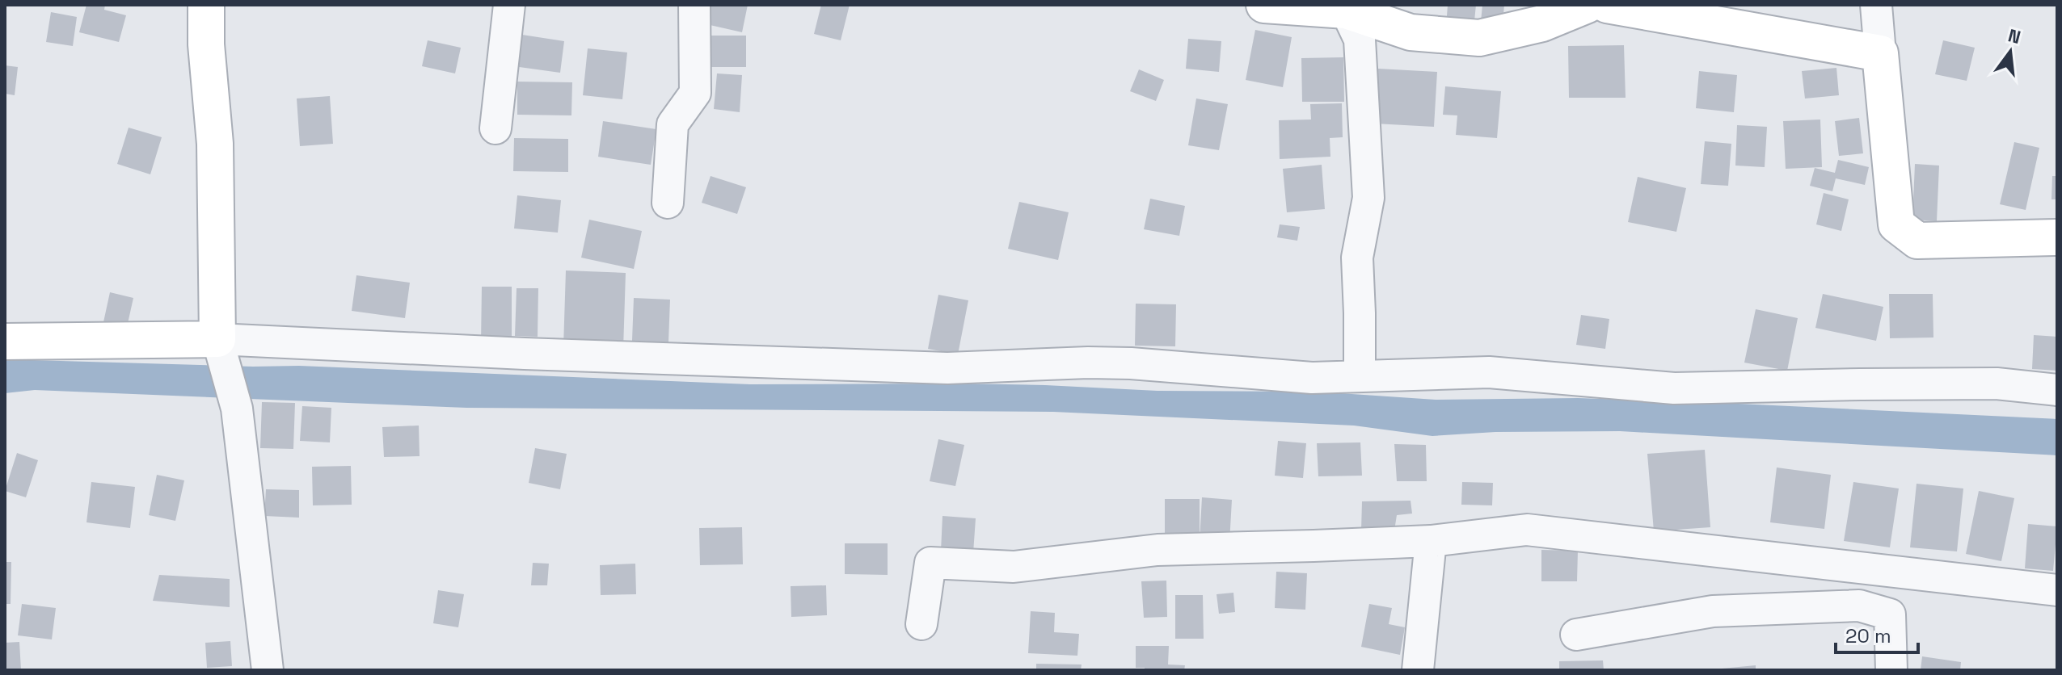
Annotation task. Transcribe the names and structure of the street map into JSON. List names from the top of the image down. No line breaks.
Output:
{"scale_bar":"20 m","north":"top"}
